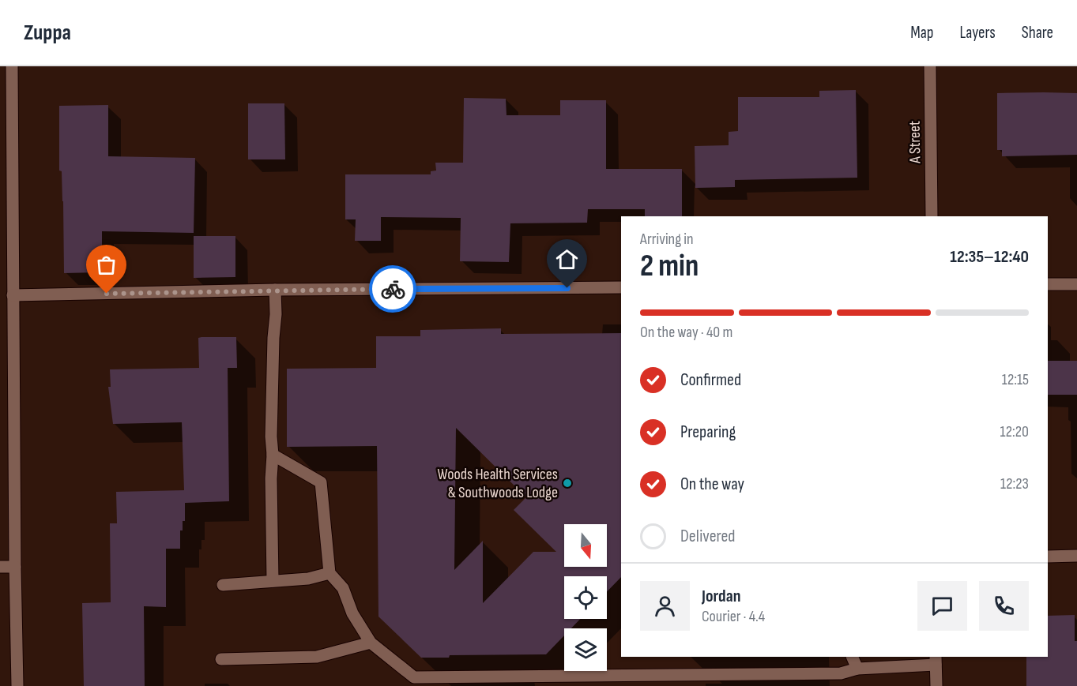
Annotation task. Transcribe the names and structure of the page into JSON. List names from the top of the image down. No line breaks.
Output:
{"streets":{"street":["A Street"]},"places":["Woods Health Services & Southwoods Lodge"],"north":"bottom","page":{"header":"Zuppa","nav":["Map","Layers","Share"],"heading":["2 min","Arriving in","12:35–12:40"],"panel":["Jordan","Courier · 4.4"],"bar":"On the way · 40 m","list":[["Confirmed","12:15"],["Preparing","12:20"],["On the way","12:23"],"Delivered"]}}
